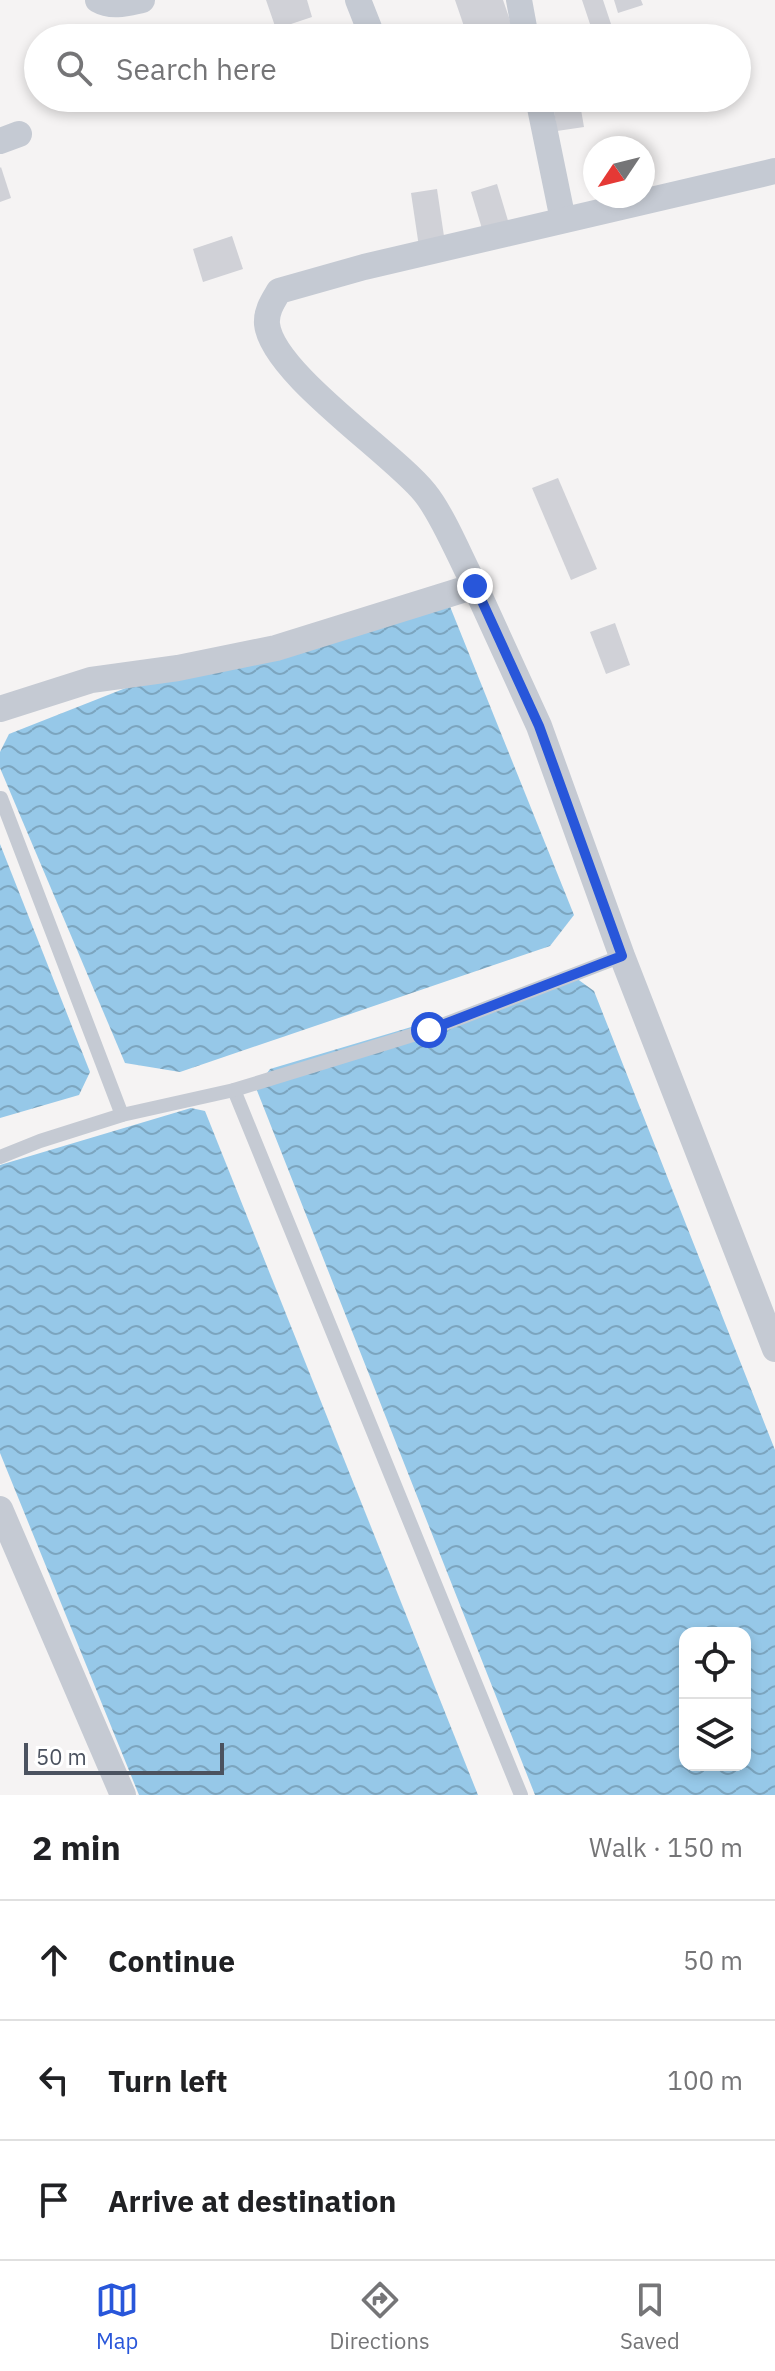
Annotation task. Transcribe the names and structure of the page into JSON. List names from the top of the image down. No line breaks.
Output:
{"scale_bar":"50 m","north":"bottom left","page":{"search":"Search here","scale":"50 m","heading":["2 min","Walk · 150 m"],"list":[["Continue","50 m"],["Turn left","100 m"],"Arrive at destination"],"nav":["Map","Directions","Saved"]}}
